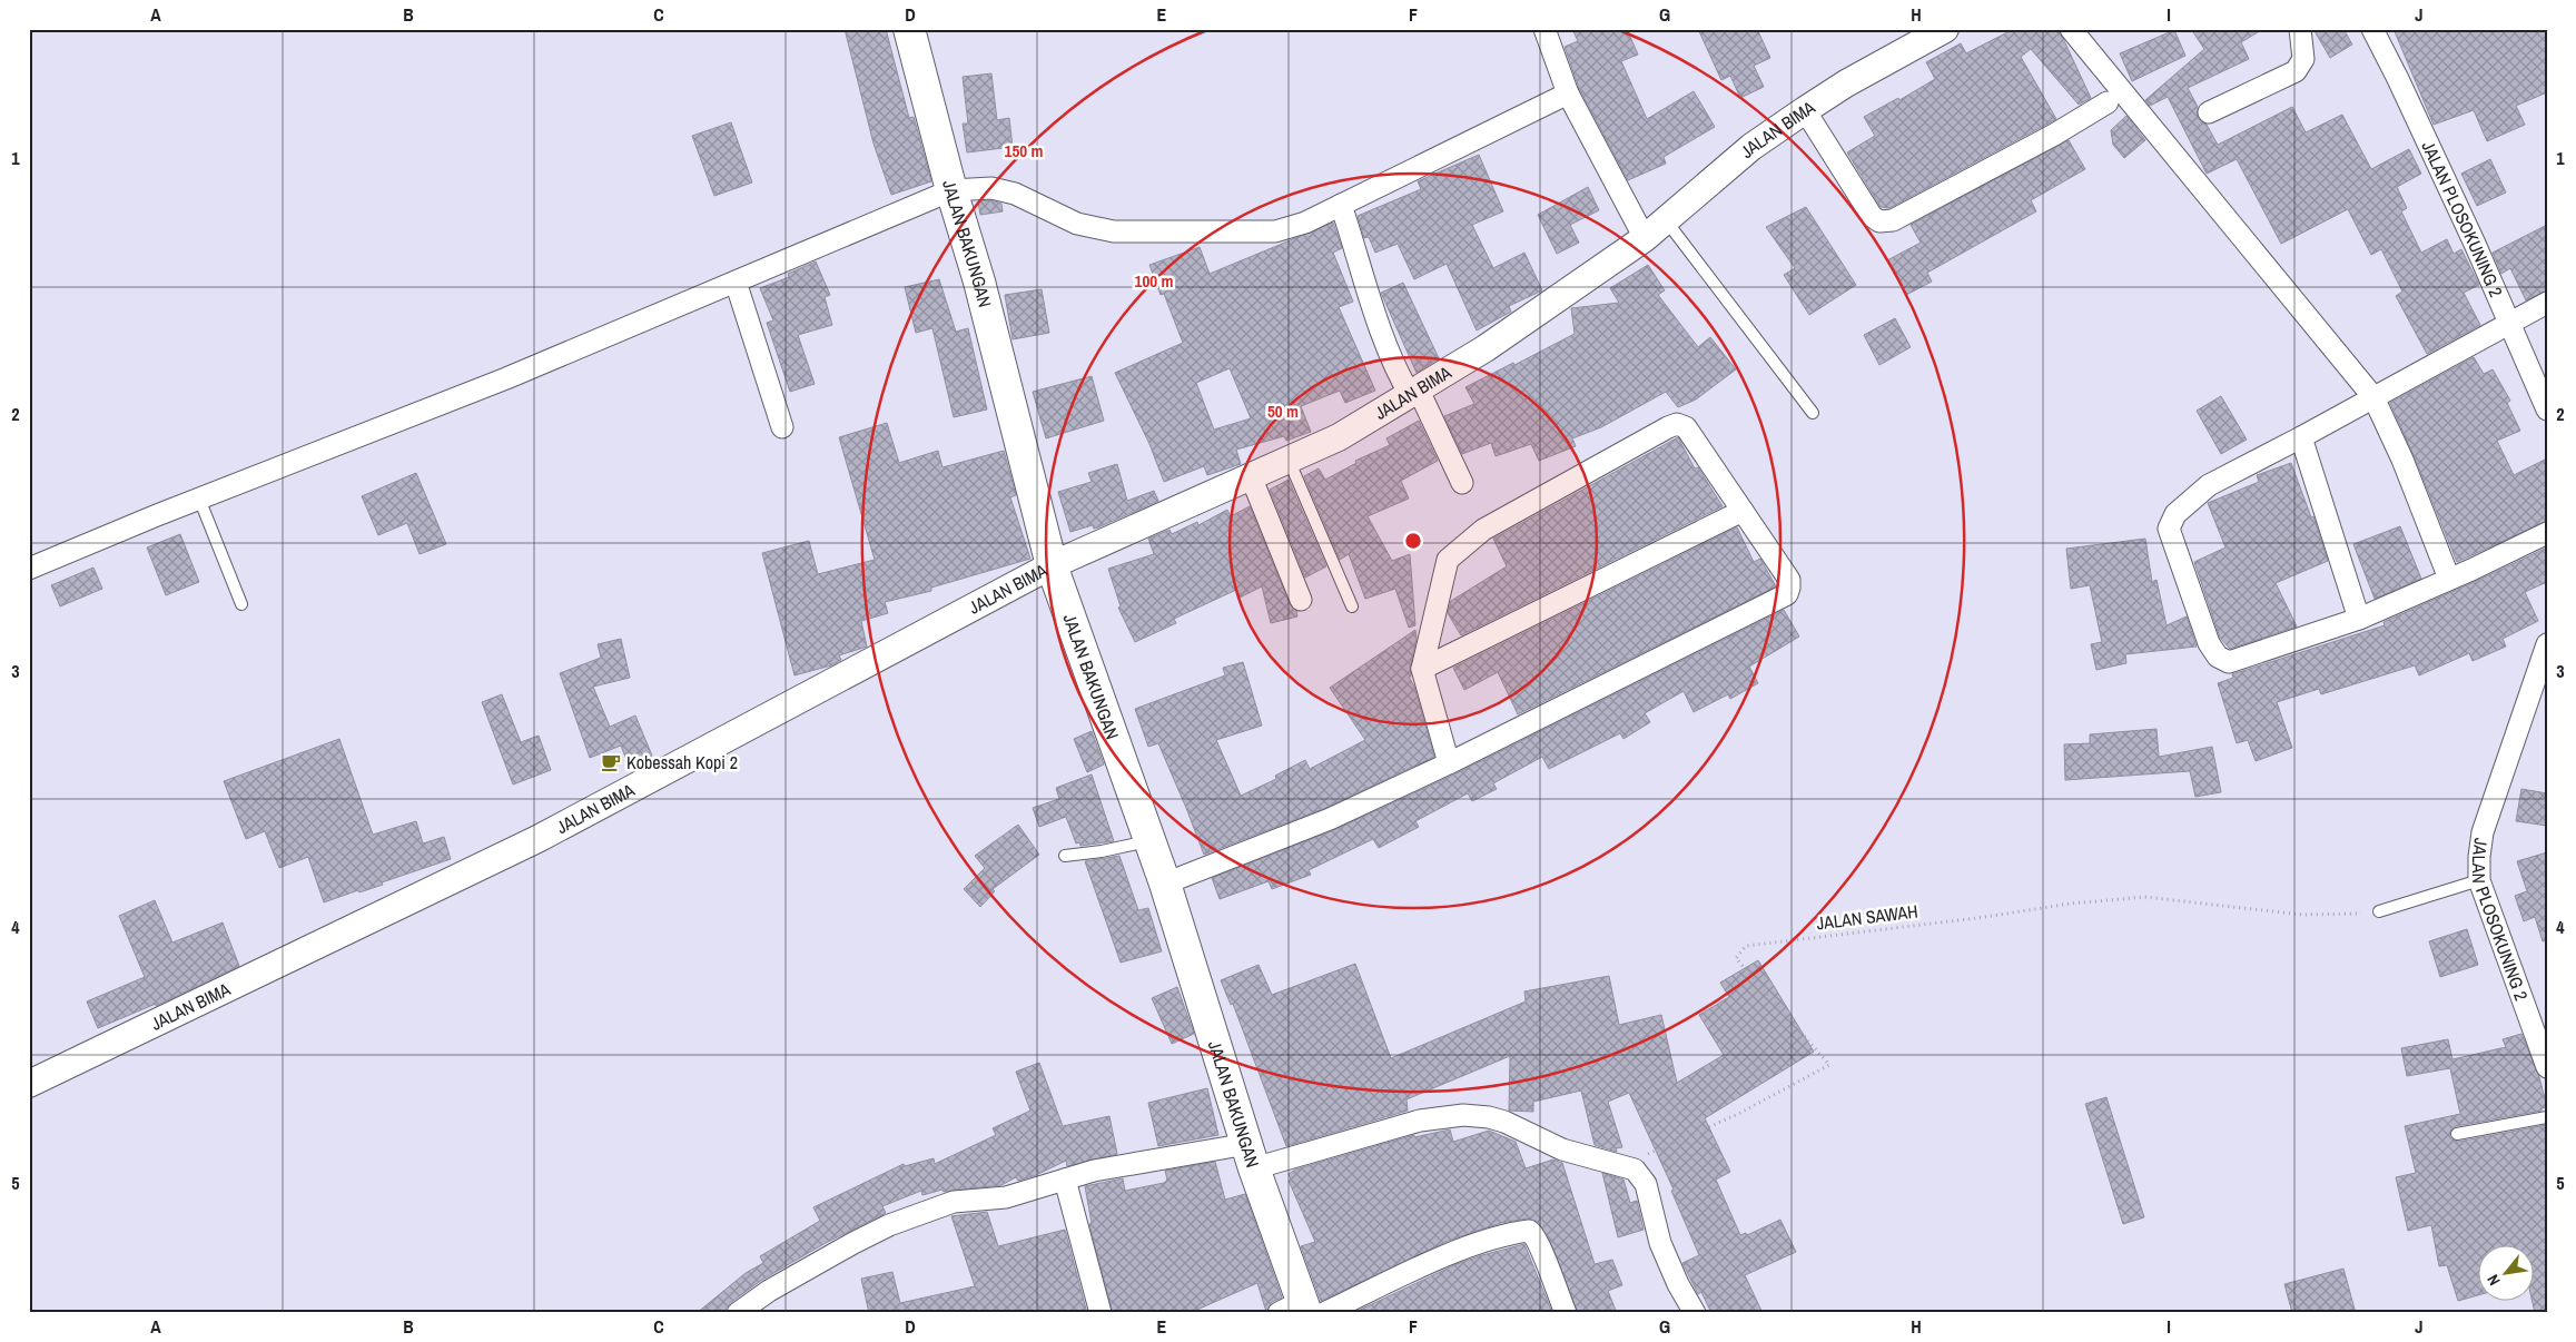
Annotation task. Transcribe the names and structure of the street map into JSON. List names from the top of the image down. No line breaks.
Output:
{"streets":{"main road":["JALAN BAKUNGAN"],"street":["JALAN BIMA","JALAN PLOSOKUNING 2"],"path":["JALAN SAWAH"]},"crossings":[["JALAN BIMA","JALAN BAKUNGAN"]],"places":{"cafe":["Kobessah Kopi 2"]},"north":"bottom left","grid":{"columns":["A","B","C","D","E","F","G","H","I","J"],"rows":["1","2","3","4","5"]},"rings":["150 m","100 m","50 m"]}
